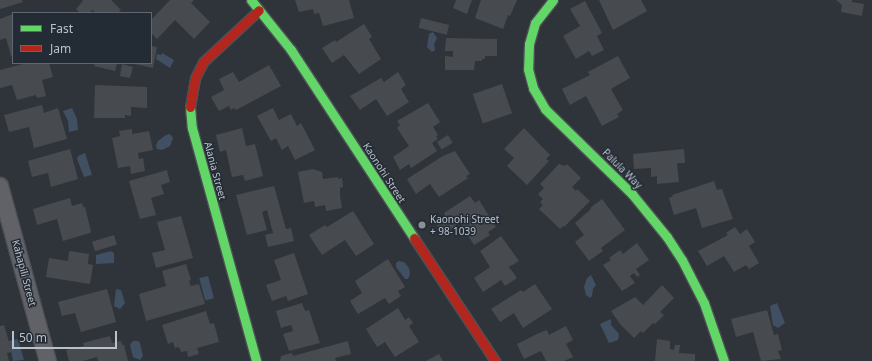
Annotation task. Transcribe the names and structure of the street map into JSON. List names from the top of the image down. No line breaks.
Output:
{"streets":{"street":["Palula Way","Alania Street","Kaonohi Street","Kahapili Street"]},"crossings":[["Alania Street","Kaonohi Street"]],"places":["Kaonohi Street + 98-1039"],"legend":["Fast","Jam"],"scale_bar":"50 m"}
